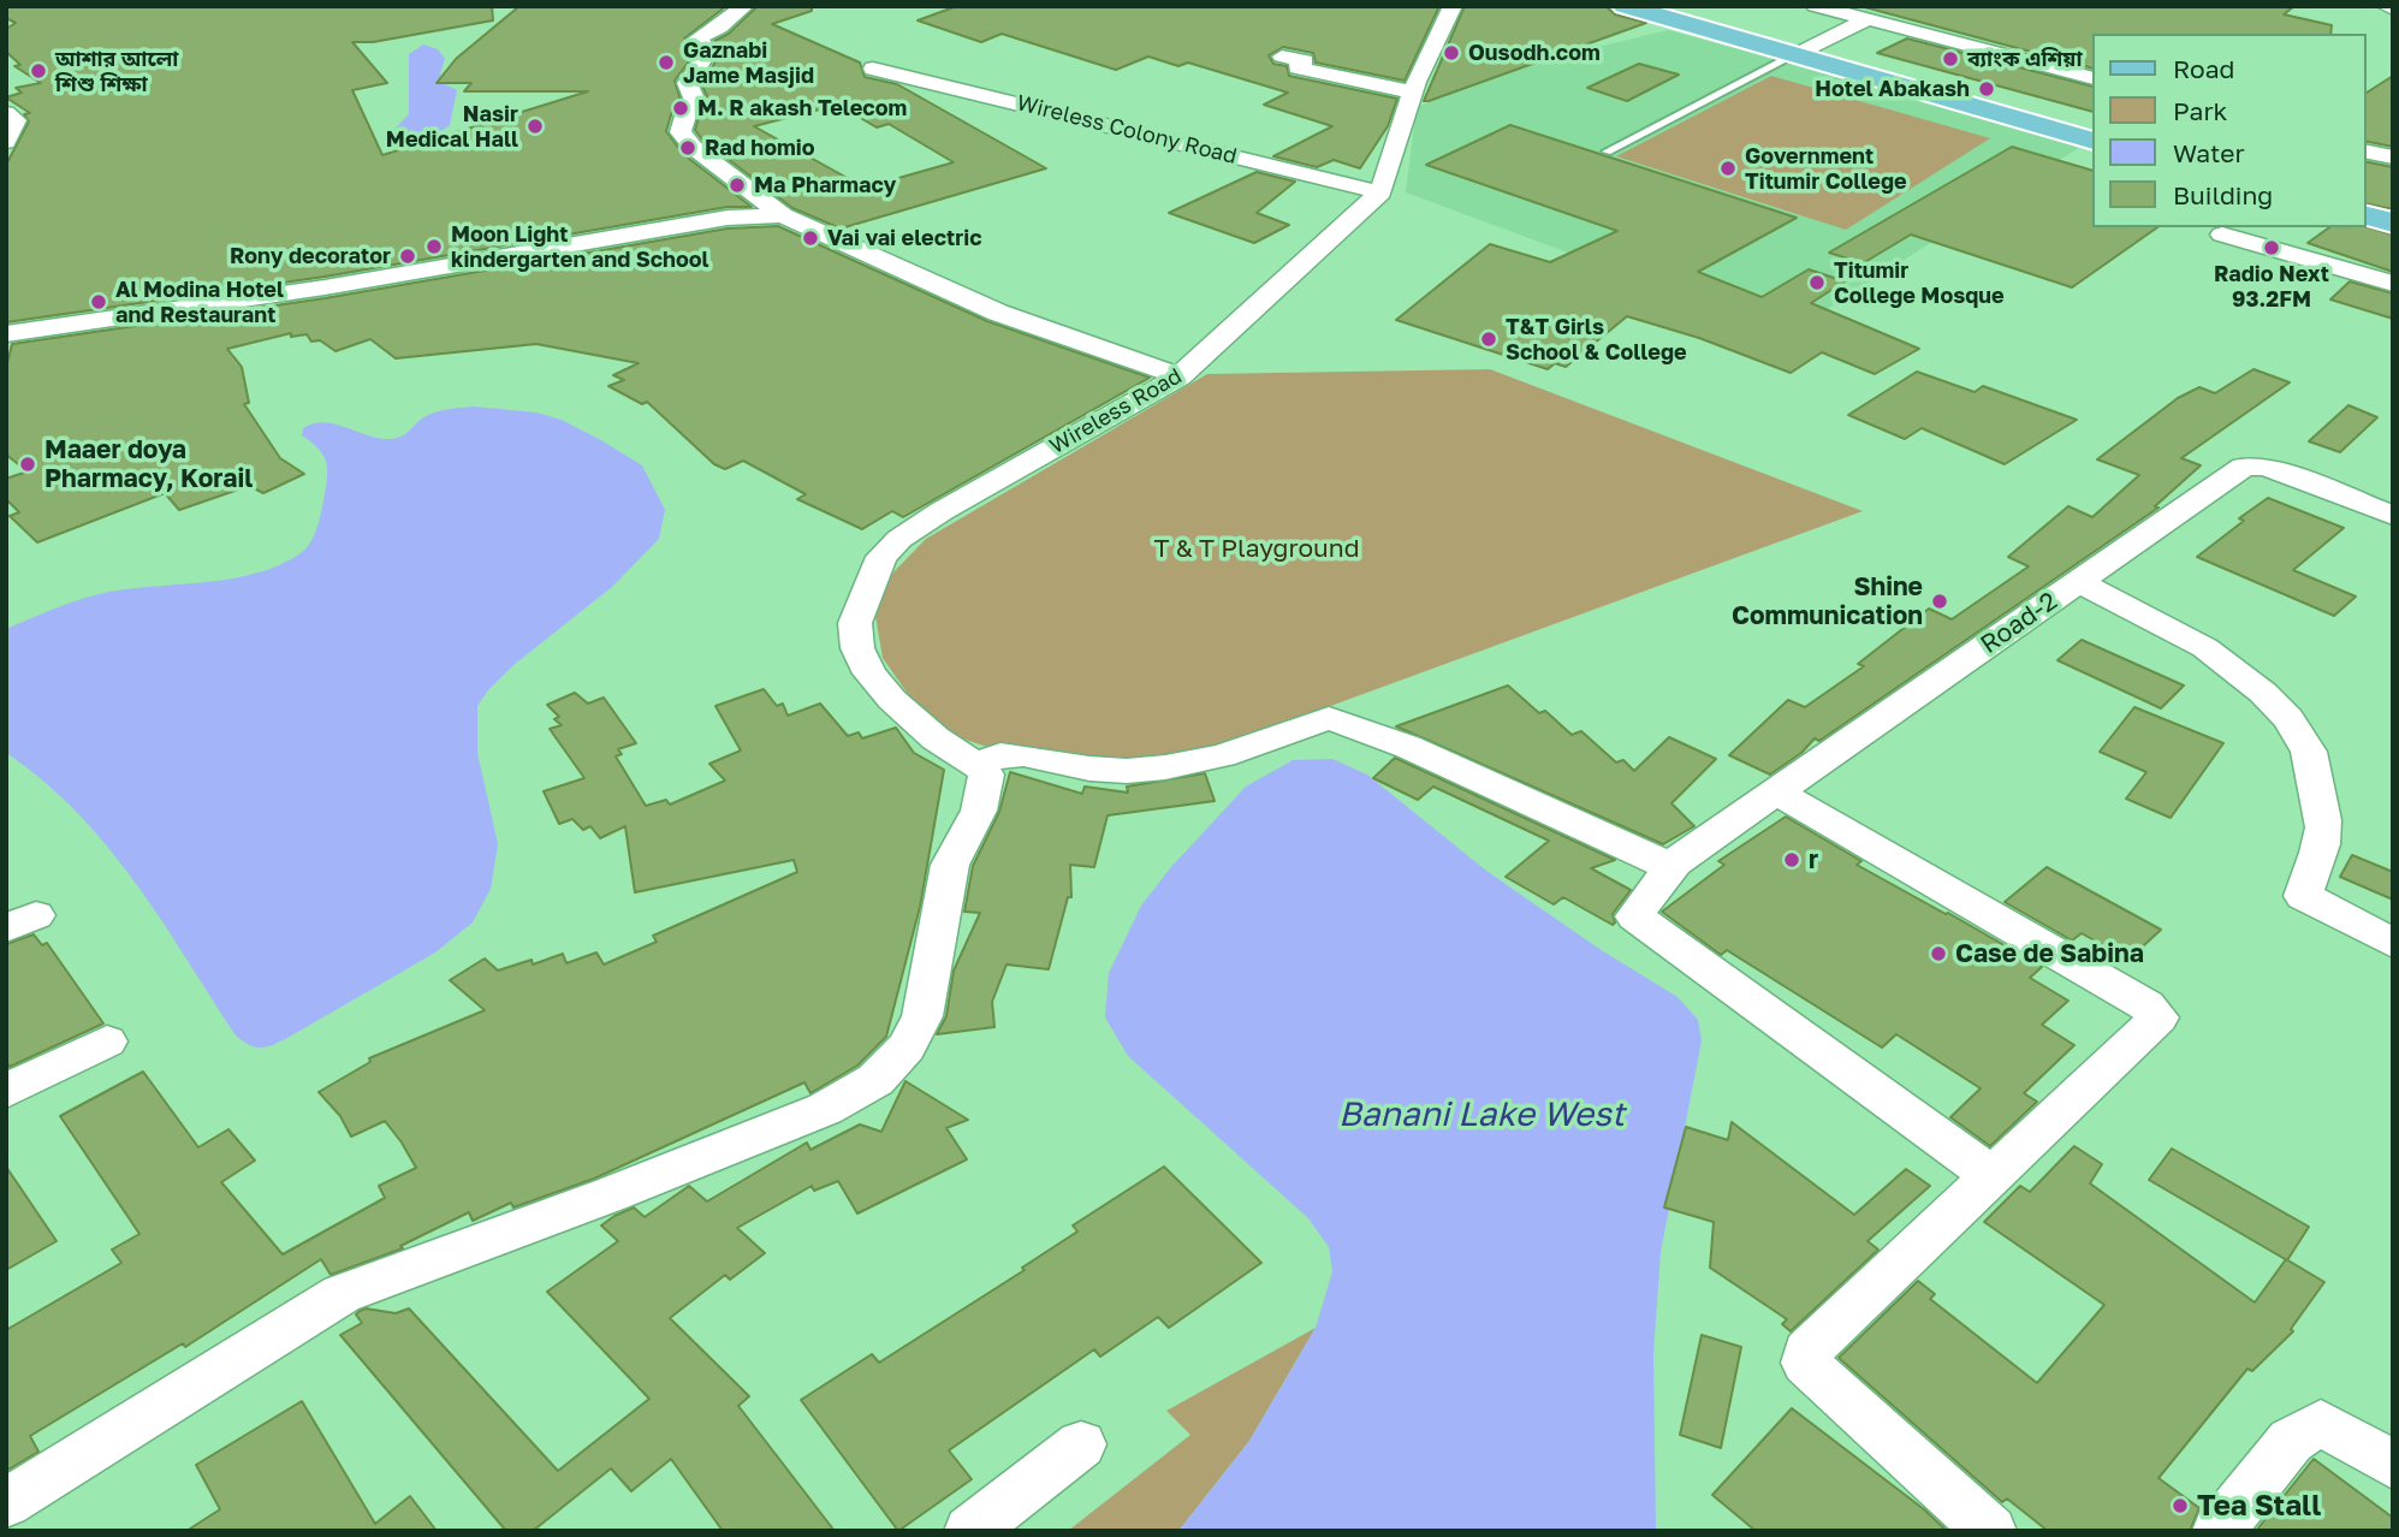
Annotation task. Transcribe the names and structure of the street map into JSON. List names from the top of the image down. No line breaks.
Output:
{"streets":{"street":["Wireless Colony Road","Wireless Road","Road-2"]},"crossings":[["Wireless Colony Road","Wireless Road"]],"water":["Banani Lake West"],"parks":["T & T Playground"],"places":["Ousodh.com","ব্যাংক এশিয়া","Gaznabi Jame Masjid","আশার আলো শিশু শিক্ষা","Hotel Abakash","M. R akash Telecom","Nasir Medical Hall","Rad homio","Government Titumir College","Ma Pharmacy","Vai vai electric","Moon Light kindergarten and School","Radio Next 93.2FM","Rony decorator","Titumir College Mosque","Al Modina Hotel and Restaurant","T&T Girls School & College","Maaer doya Pharmacy, Korail","Shine Communication","r","Case de Sabina","Tea Stall"],"legend":["Road","Park","Water","Building"]}
